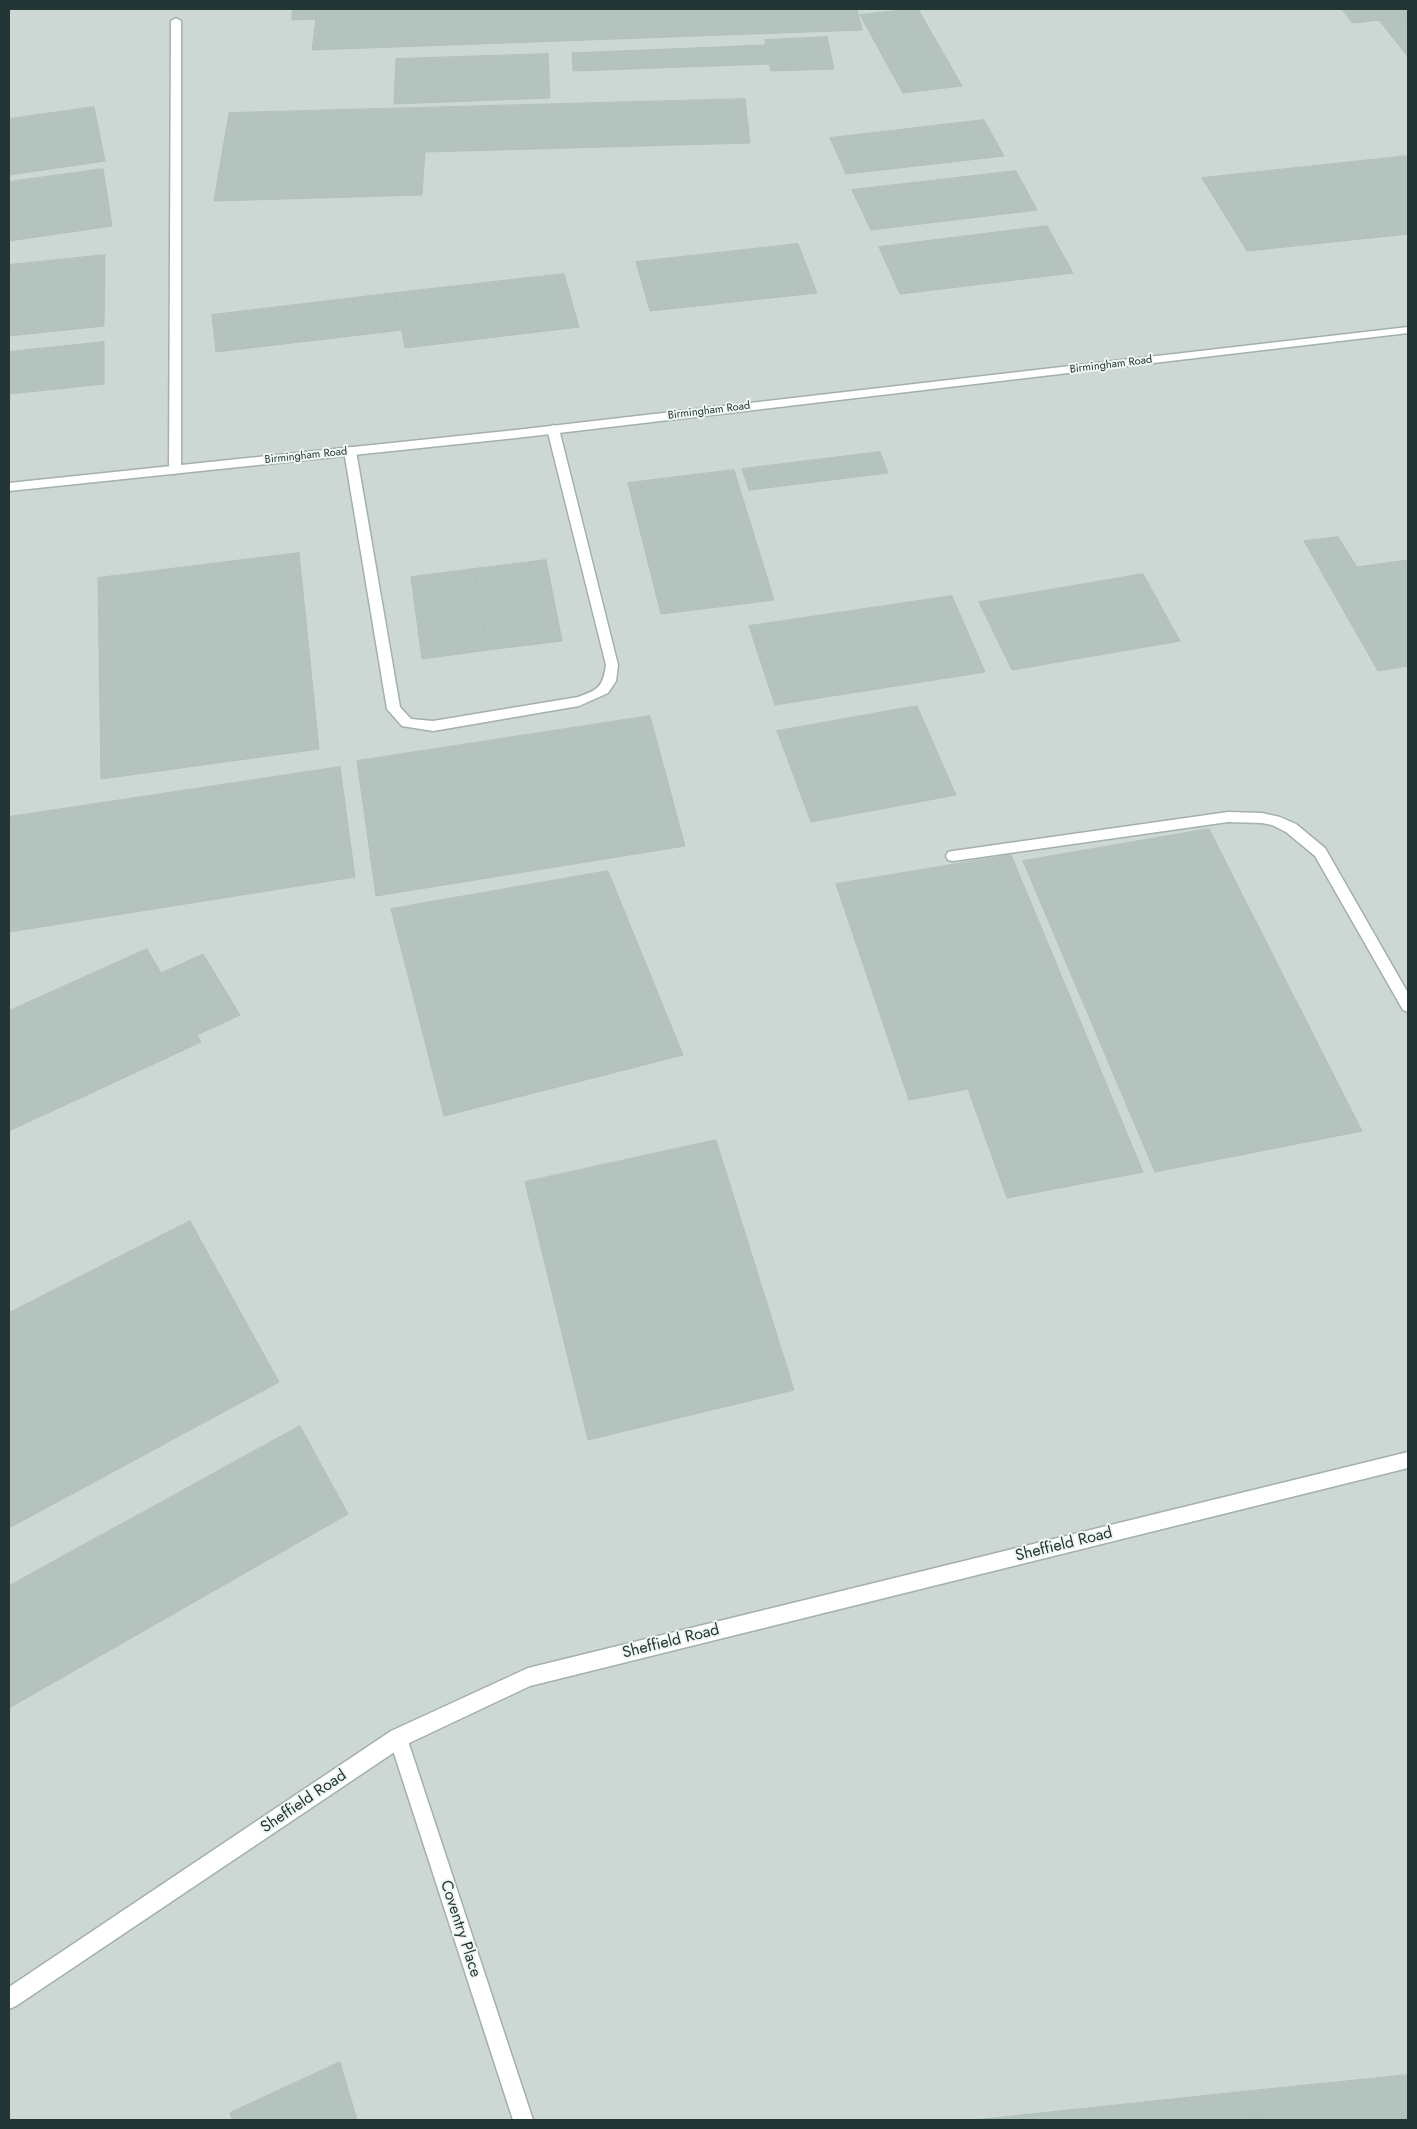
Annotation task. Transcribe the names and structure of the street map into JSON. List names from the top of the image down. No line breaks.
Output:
{"streets":{"street":["Birmingham Road","Sheffield Road","Coventry Place"]},"crossings":[["Sheffield Road","Coventry Place"]]}
